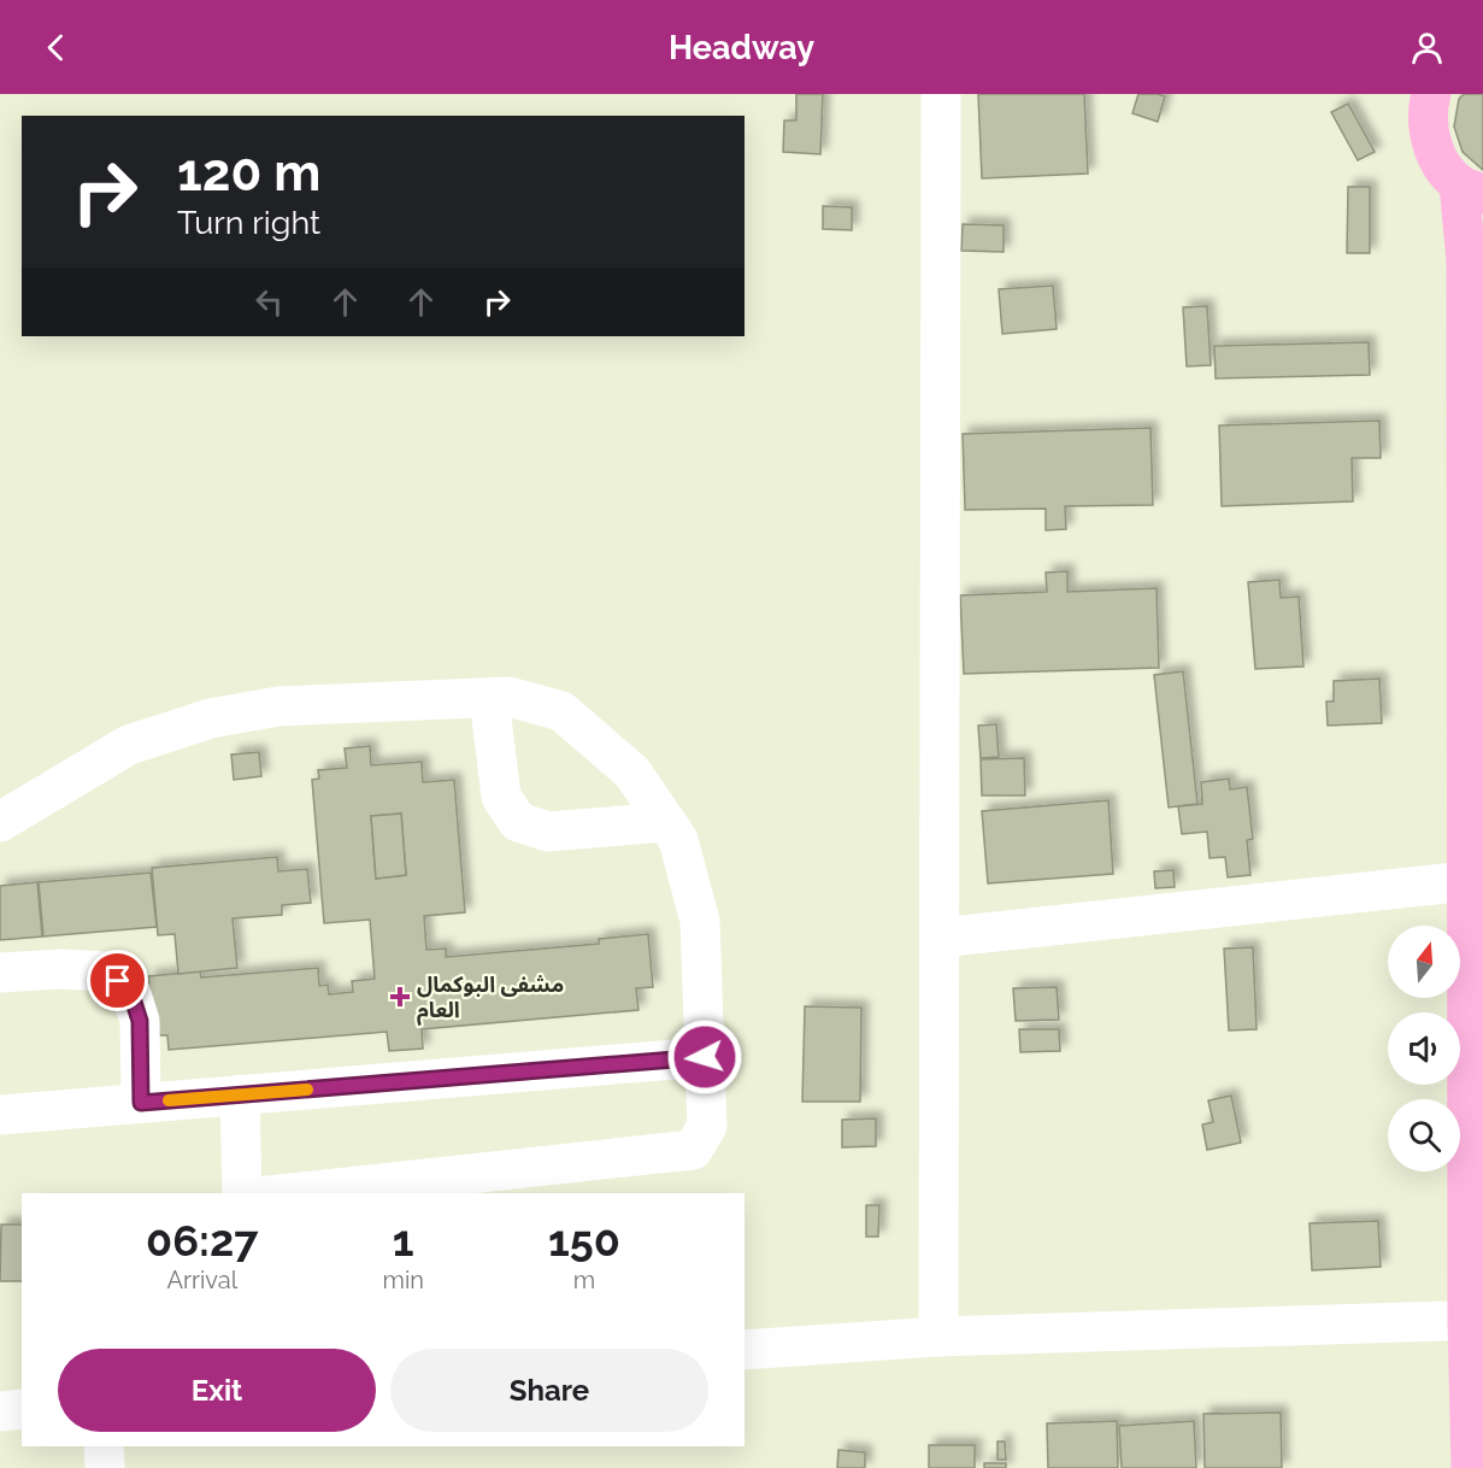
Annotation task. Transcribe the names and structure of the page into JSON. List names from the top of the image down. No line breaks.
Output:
{"places":{"health":["مشفى البوكمال العام"]},"north":"top","page":{"header":"Headway","turn":["120 m","Turn right"],"eta":["06:27","Arrival","1","min","150","m"],"buttons":["Exit","Share"]}}
